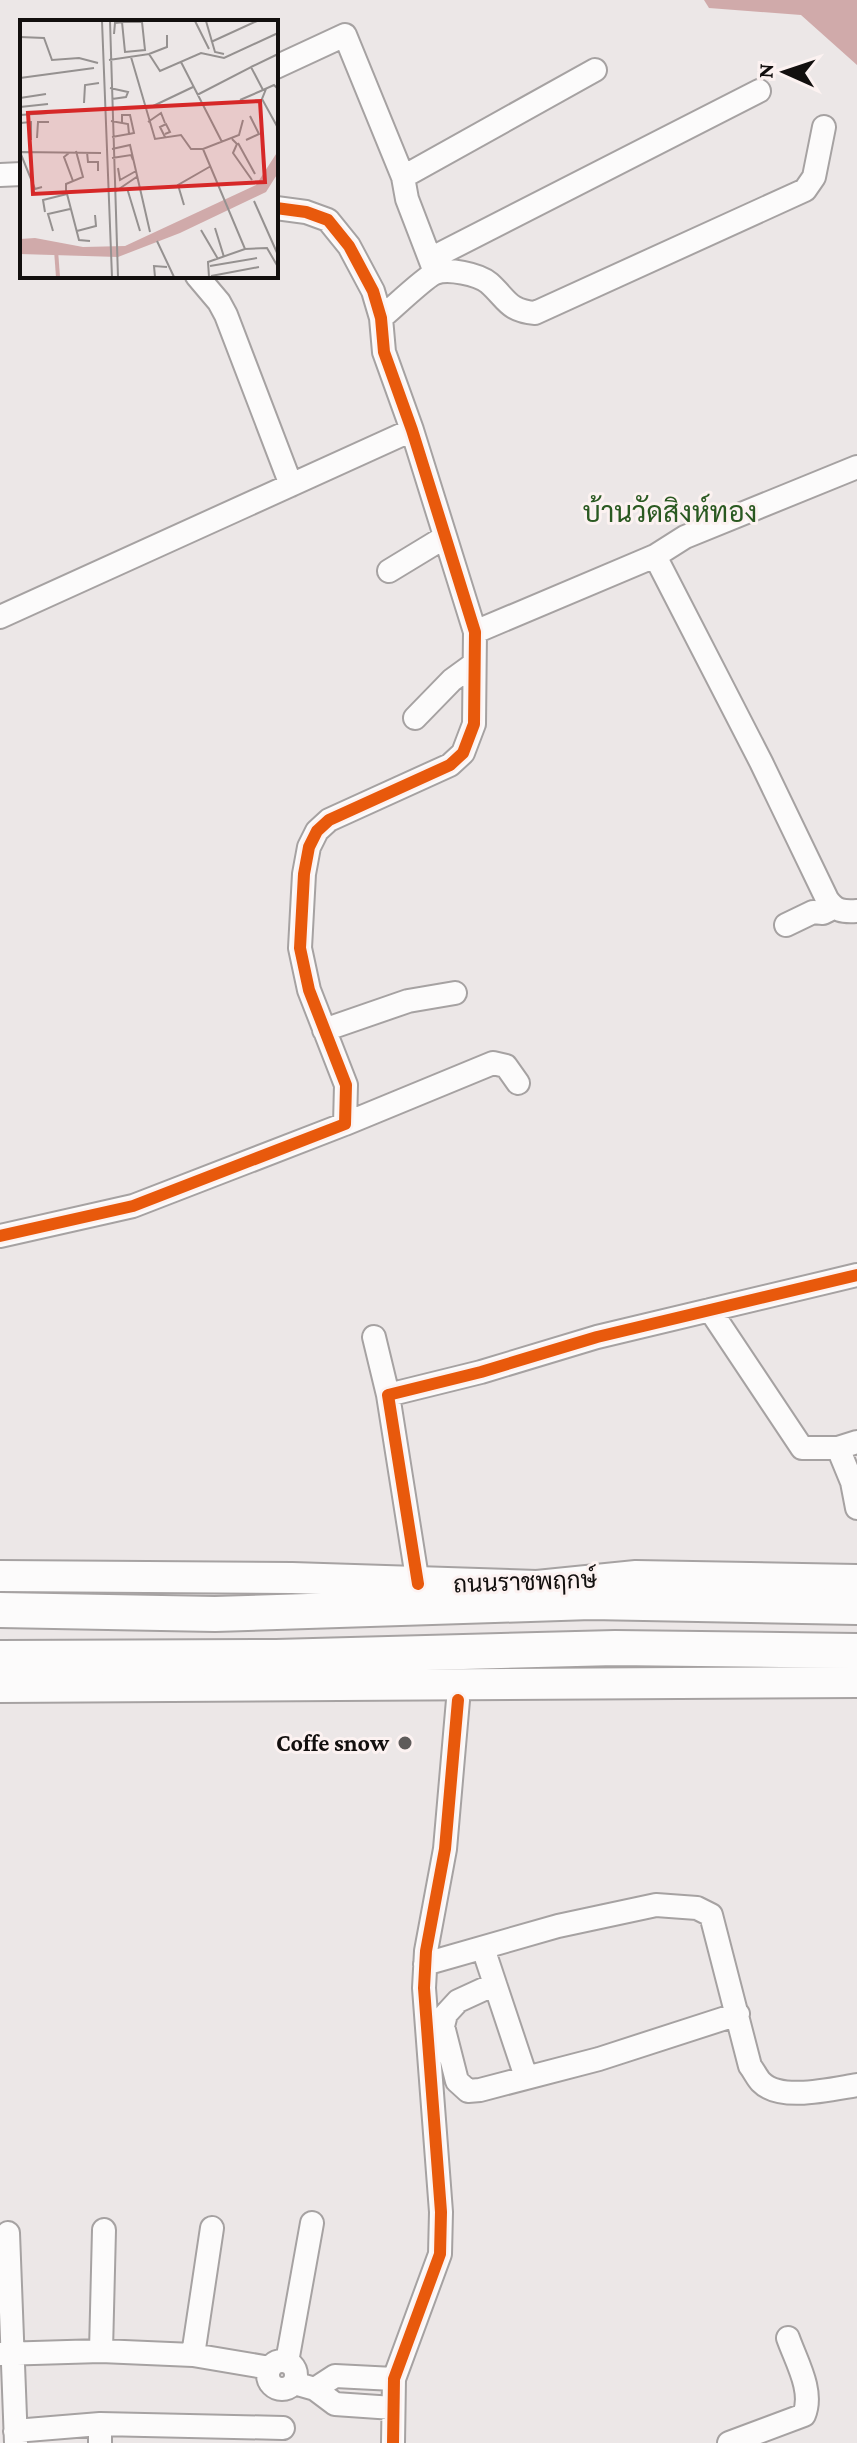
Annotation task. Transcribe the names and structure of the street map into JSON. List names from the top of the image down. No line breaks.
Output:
{"streets":{"main road":["ถนนราชพฤกษ์"]},"districts":["บ้านวัดสิงห์ทอง"],"places":["Coffe snow"],"north":"left"}
